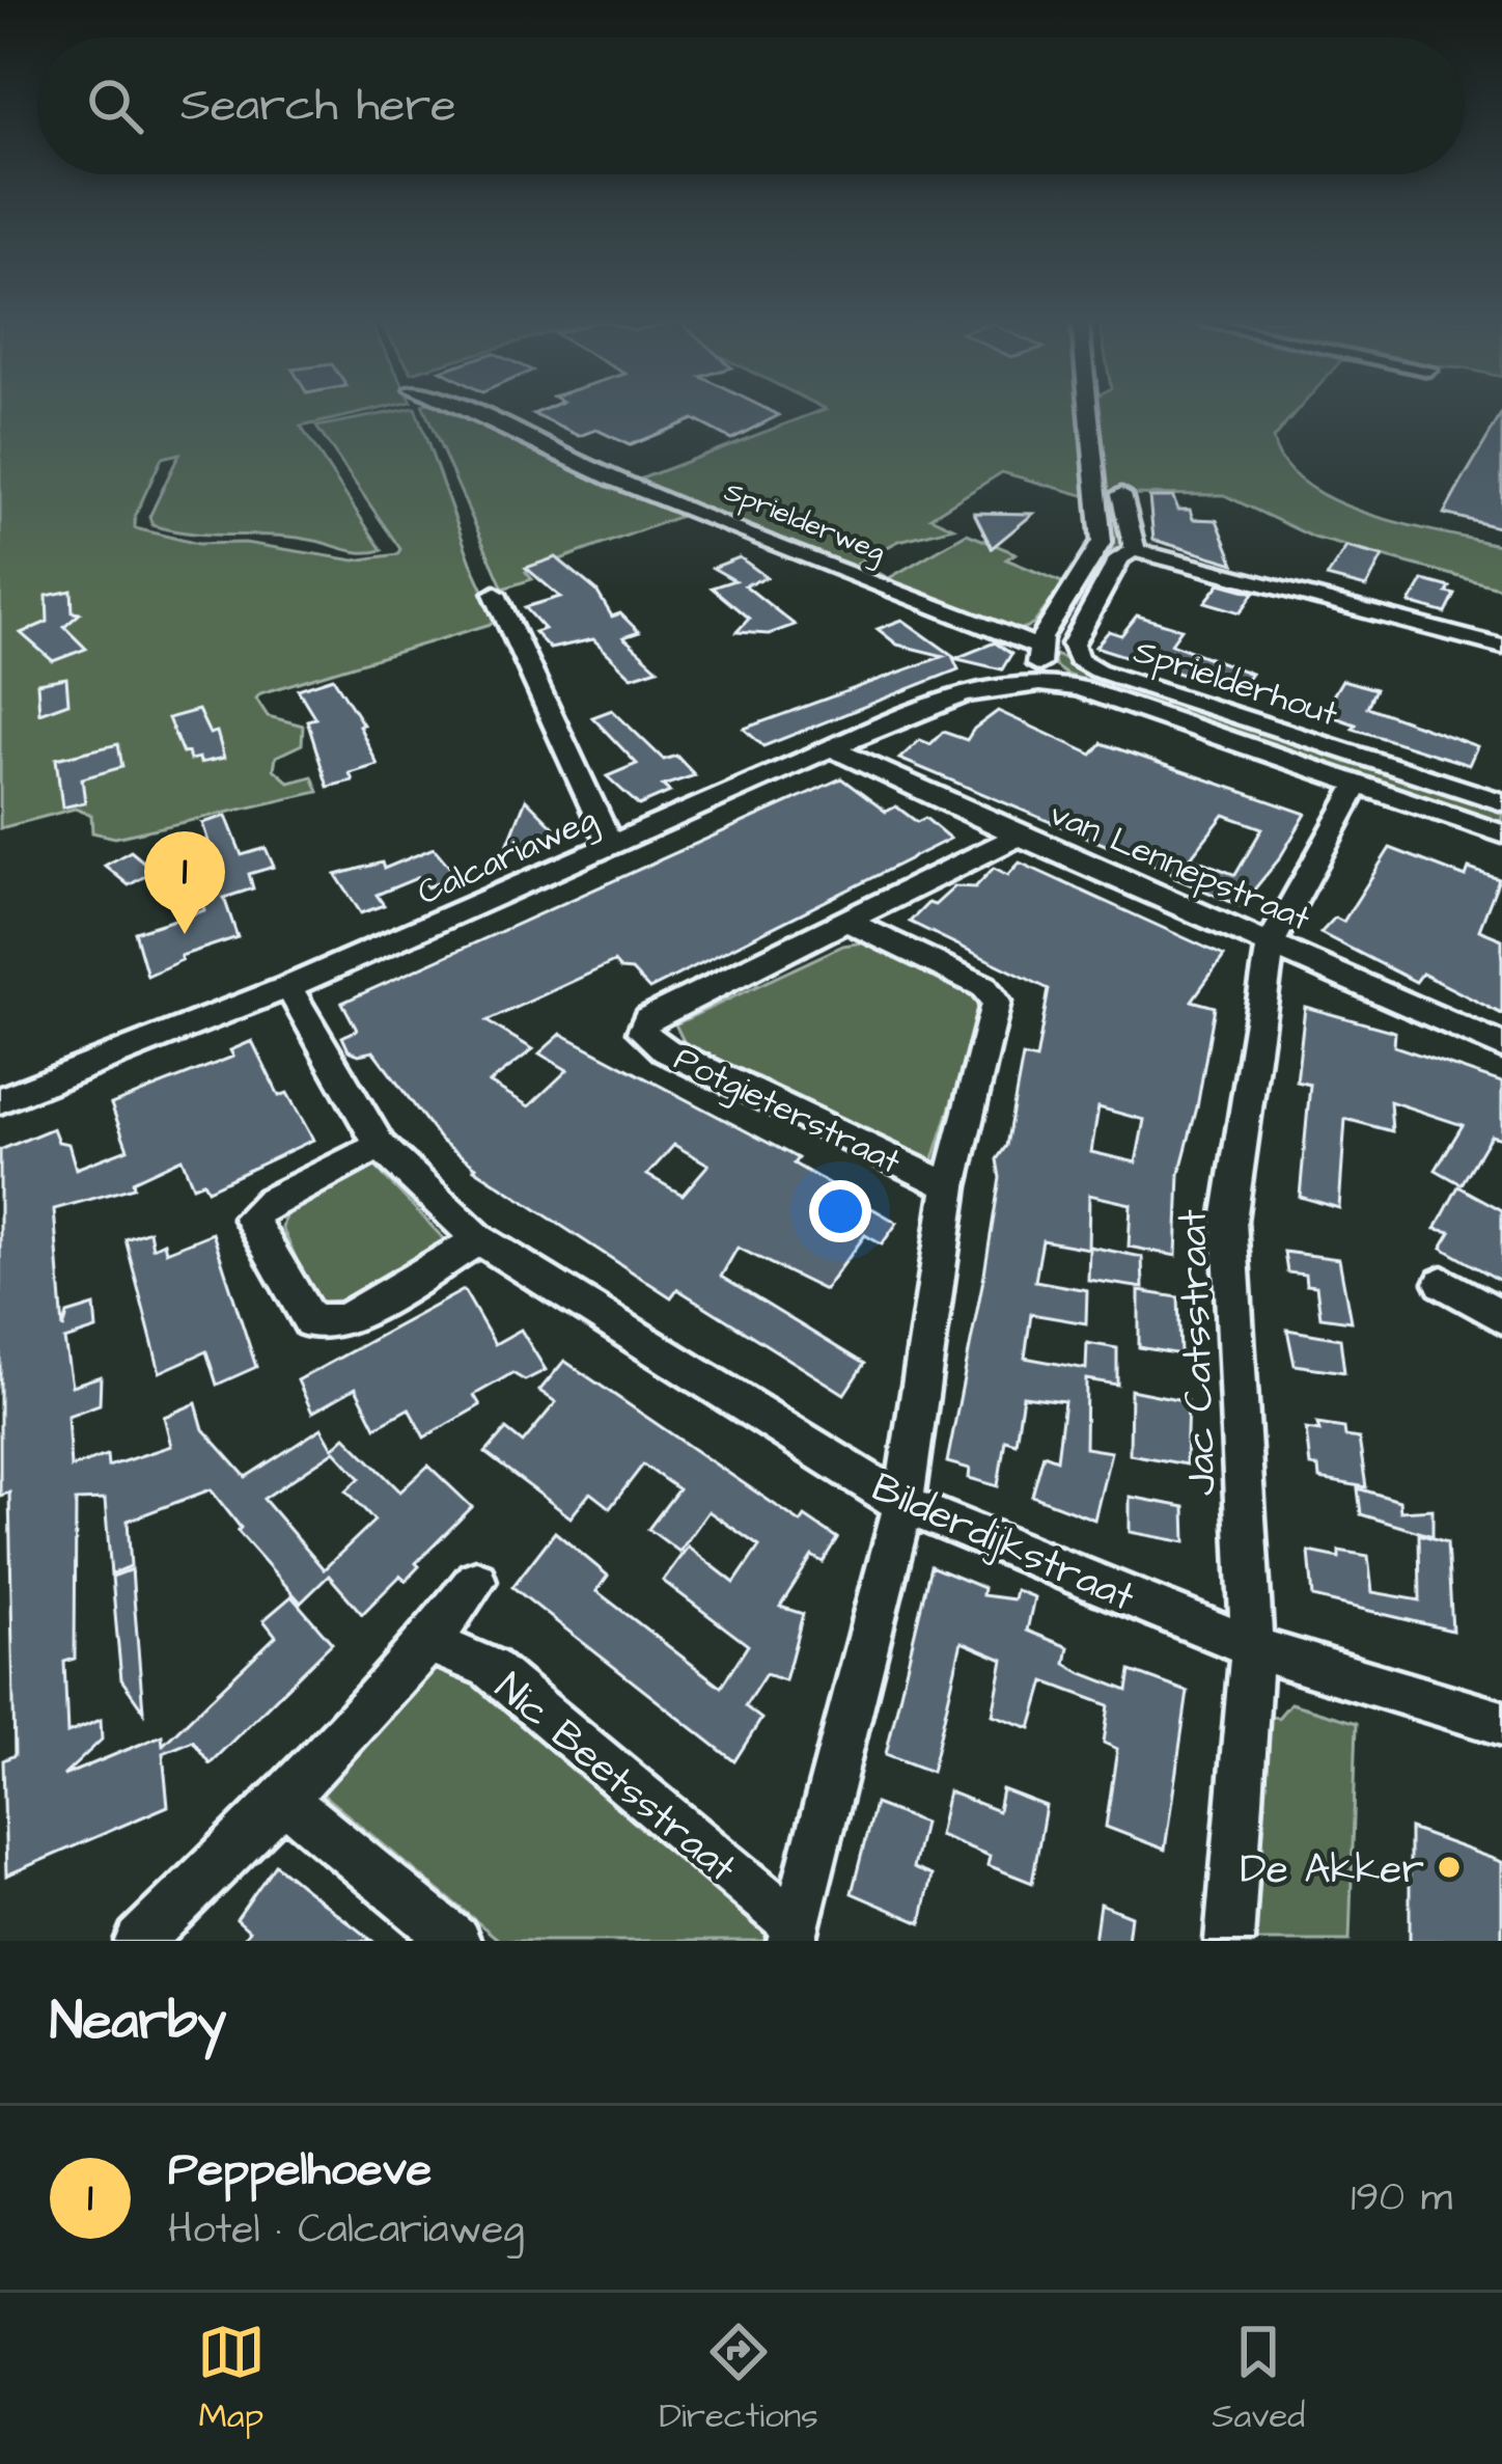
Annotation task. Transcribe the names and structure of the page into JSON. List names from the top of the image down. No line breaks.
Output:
{"streets":{"street":["Sprielderweg","Sprielderhout","Calcariaweg","van Lennepstraat","Potgieterstraat","Jac Catsstraat","Bilderdijkstraat","Nic Beetsstraat"]},"crossings":[["Calcariaweg","van Lennepstraat"],["Calcariaweg","Bilderdijkstraat"],["van Lennepstraat","Potgieterstraat"],["van Lennepstraat","Jac Catsstraat"],["Potgieterstraat","Bilderdijkstraat"],["Potgieterstraat","Nic Beetsstraat"],["Jac Catsstraat","Bilderdijkstraat"],["Bilderdijkstraat","Nic Beetsstraat"]],"places":["De Akker"],"page":{"search":"Search here","pins":"1","heading":"Nearby","list":[{"mark":"1","name":"Peppelhoeve","note":"Hotel · Calcariaweg","value":"190 m"}],"nav":["Map","Directions","Saved"]}}
